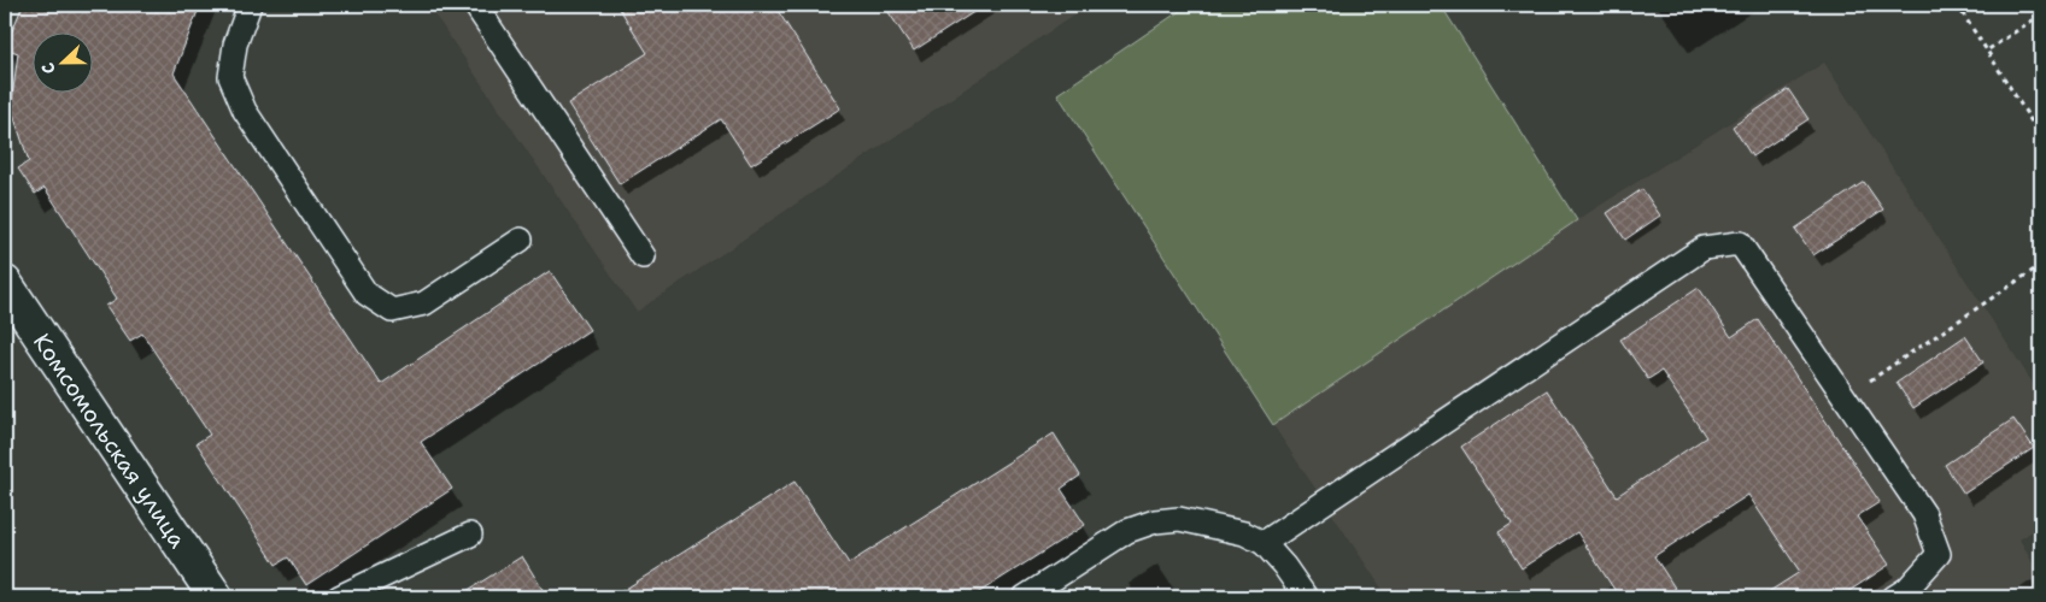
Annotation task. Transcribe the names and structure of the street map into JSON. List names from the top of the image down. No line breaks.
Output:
{"streets":{"street":["Комсомольская улица"]},"north":"left"}
